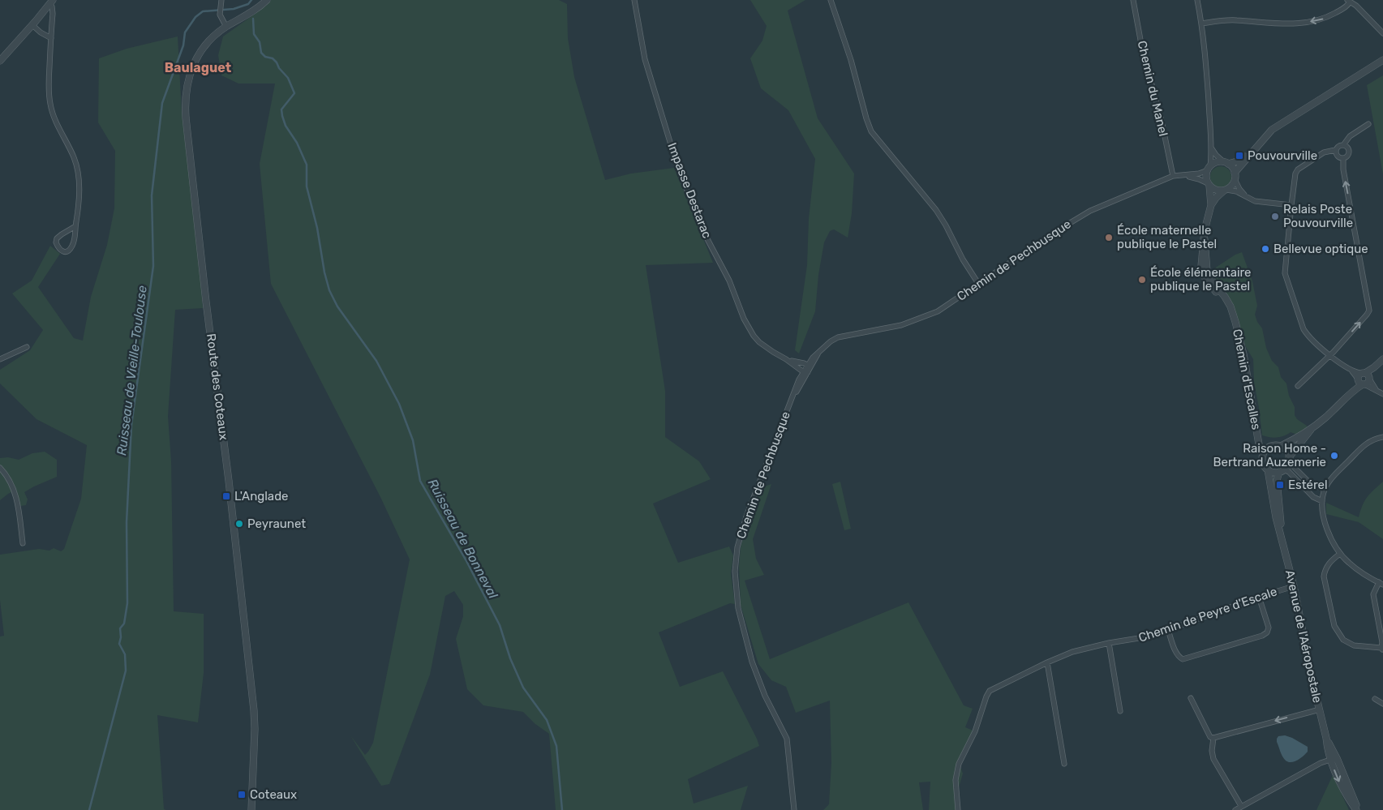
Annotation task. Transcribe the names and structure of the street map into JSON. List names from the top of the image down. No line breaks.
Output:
{"streets":{"street":["Chemin du Manel","Impasse Destarac","Chemin de Pechbusque","Chemin d'Escalles","Route des Coteaux","Chemin de Peyre d'Escale","Avenue de l'Aéropostale"]},"crossings":[["Chemin du Manel","Chemin de Pechbusque"],["Impasse Destarac","Chemin de Pechbusque"],["Chemin de Pechbusque","Chemin d'Escalles"],["Chemin d'Escalles","Avenue de l'Aéropostale"],["Chemin de Peyre d'Escale","Avenue de l'Aéropostale"]],"districts":["Baulaguet"],"water":["Ruisseau de Vieille-Toulouse","Ruisseau de Bonneval"],"places":{"transit":["Pouvourville","Estérel","L'Anglade","Coteaux"],"other":["Relais Poste Pouvourville","École maternelle publique le Pastel","Bellevue optique","École élémentaire publique le Pastel","Raison Home - Bertrand Auzemerie","Peyraunet"]}}
